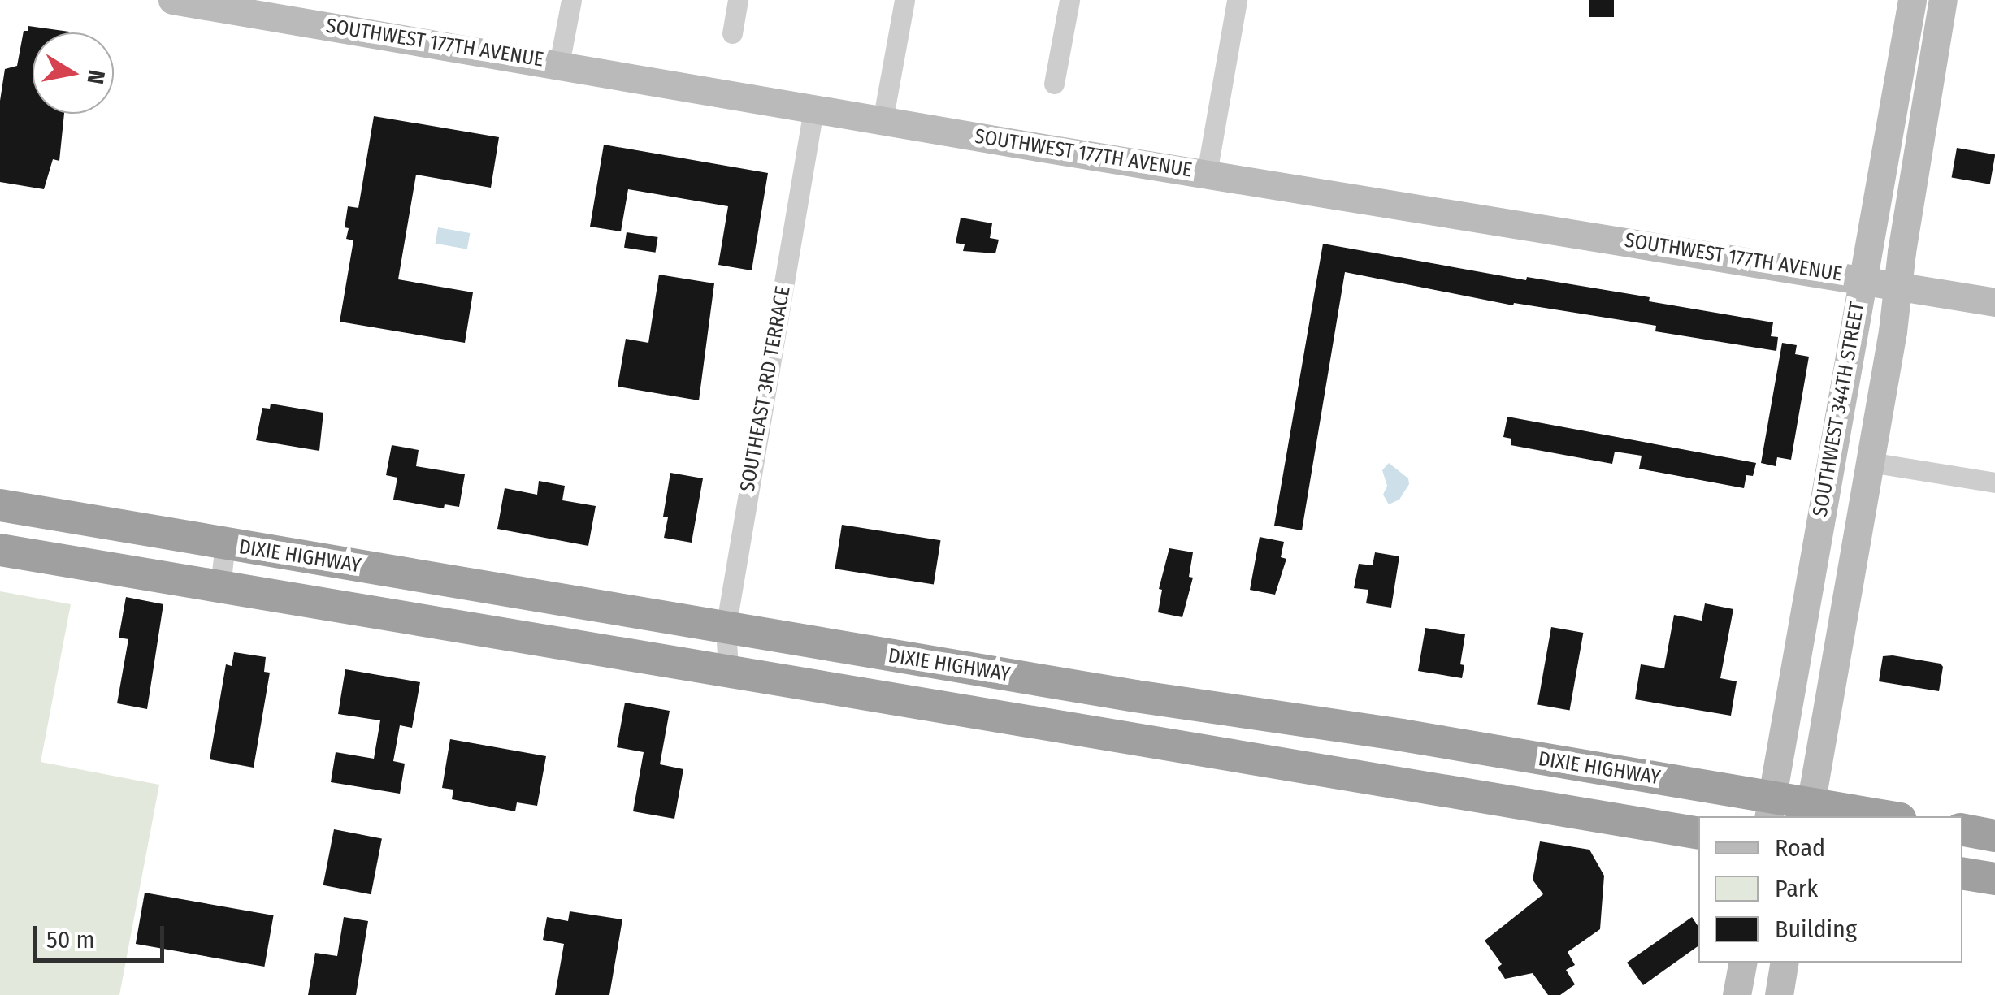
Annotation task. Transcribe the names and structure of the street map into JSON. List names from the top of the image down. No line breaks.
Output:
{"streets":{"highway":["DIXIE HIGHWAY"],"main road":["SOUTHWEST 177TH AVENUE","SOUTHWEST 344TH STREET"],"street":["SOUTHEAST 3RD TERRACE"]},"crossings":[["SOUTHWEST 177TH AVENUE","SOUTHEAST 3RD TERRACE"],["SOUTHWEST 177TH AVENUE","SOUTHWEST 344TH STREET"],["SOUTHEAST 3RD TERRACE","DIXIE HIGHWAY"],["SOUTHWEST 344TH STREET","DIXIE HIGHWAY"]],"legend":["Road","Park","Building"],"scale_bar":"50 m","north":"right"}
